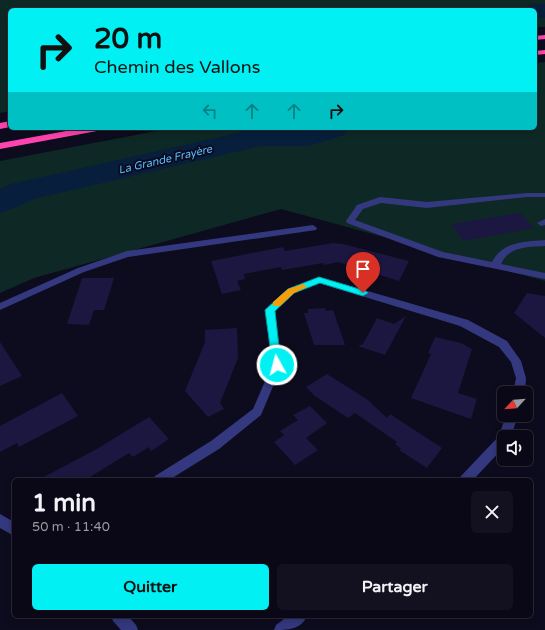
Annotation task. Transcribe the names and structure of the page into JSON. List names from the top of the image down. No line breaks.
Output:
{"water":["La Grande Frayère"],"north":"bottom left","page":{"turn":["20 m","Chemin des Vallons"],"heading":["1 min","50 m · 11:40"],"buttons":["Quitter","Partager"]}}
